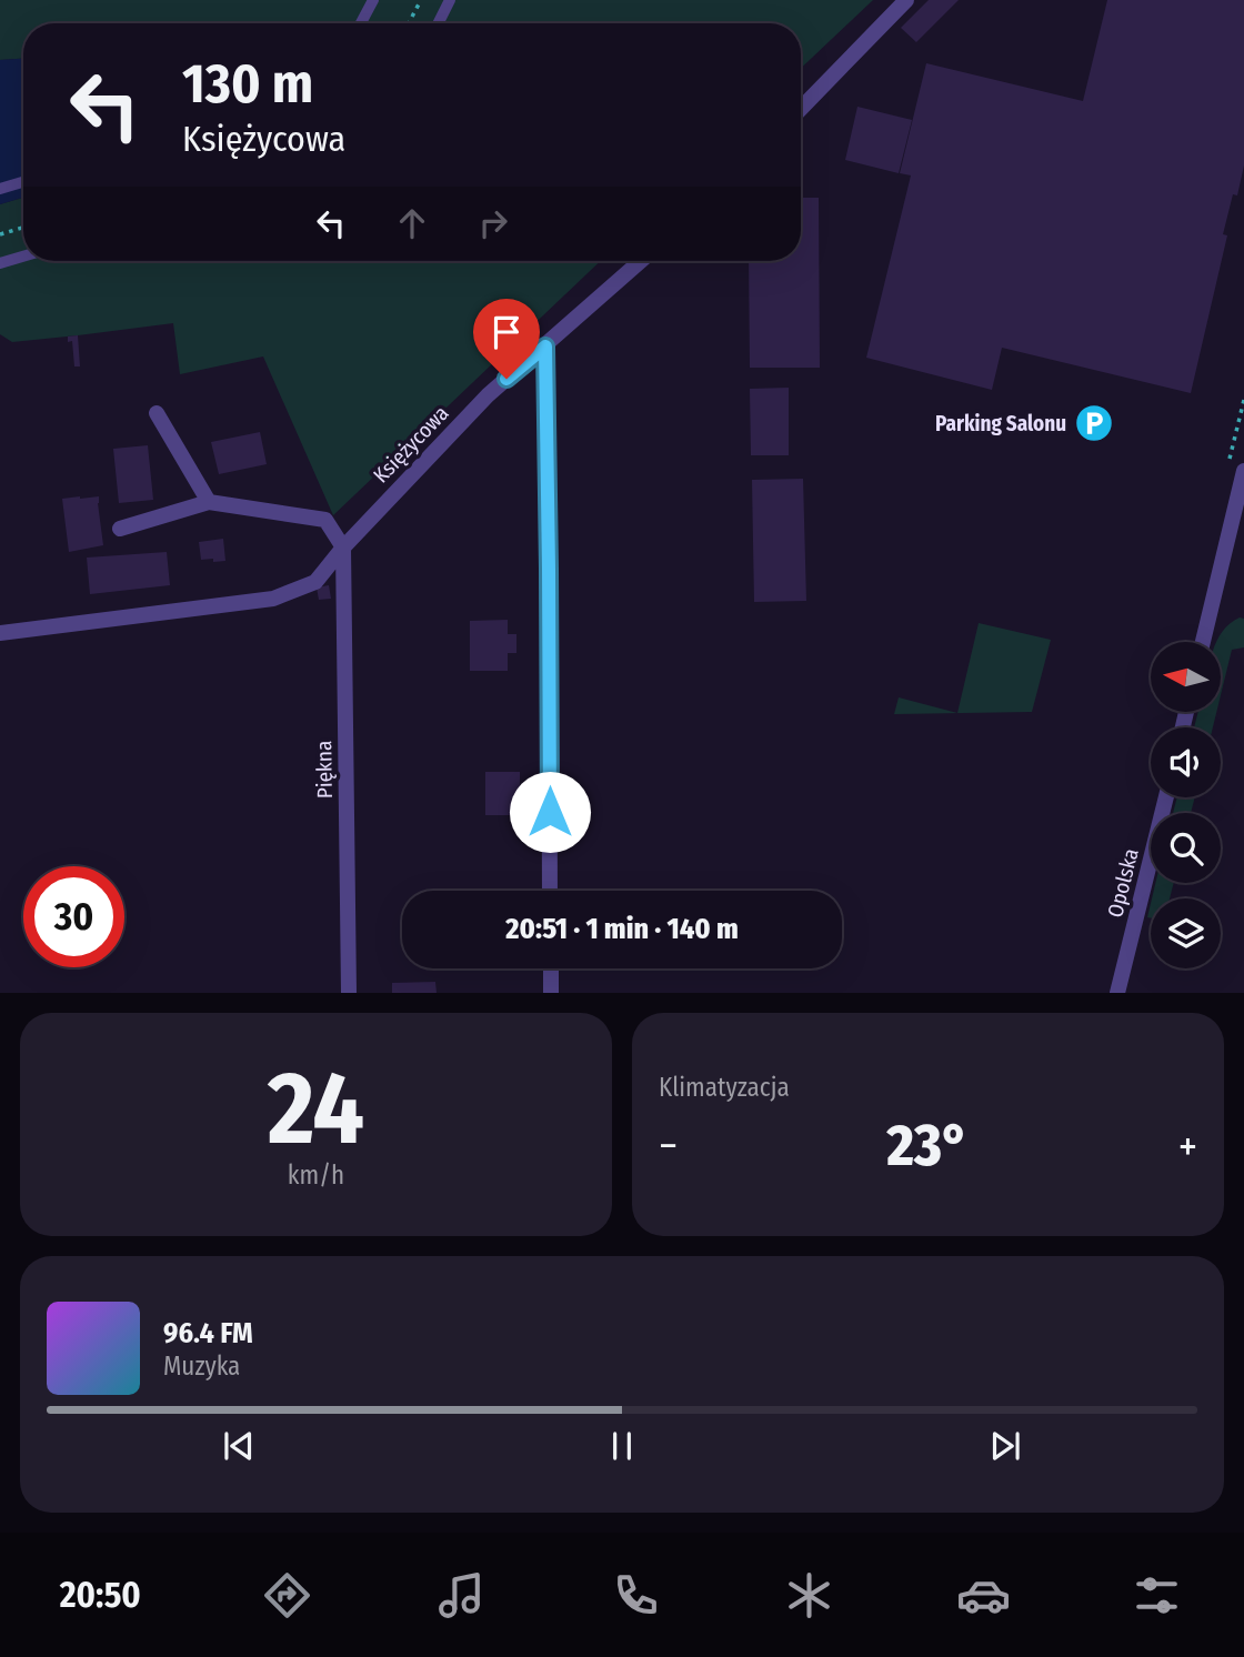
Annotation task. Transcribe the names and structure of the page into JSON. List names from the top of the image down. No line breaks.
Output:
{"streets":{"street":["Księżycowa","Piękna","Opolska"]},"crossings":[["Księżycowa","Piękna"]],"places":{"parking":["Parking Salonu"]},"north":"left","page":{"turn":["130 m","Księżycowa"],"limit":"30","trip":"20:51 · 1 min · 140 m","tile":[["24","km/h"],"Klimatyzacja"],"heat":["−","23°","+"],"song":["96.4 FM","Muzyka"],"tabs":"20:50"}}
